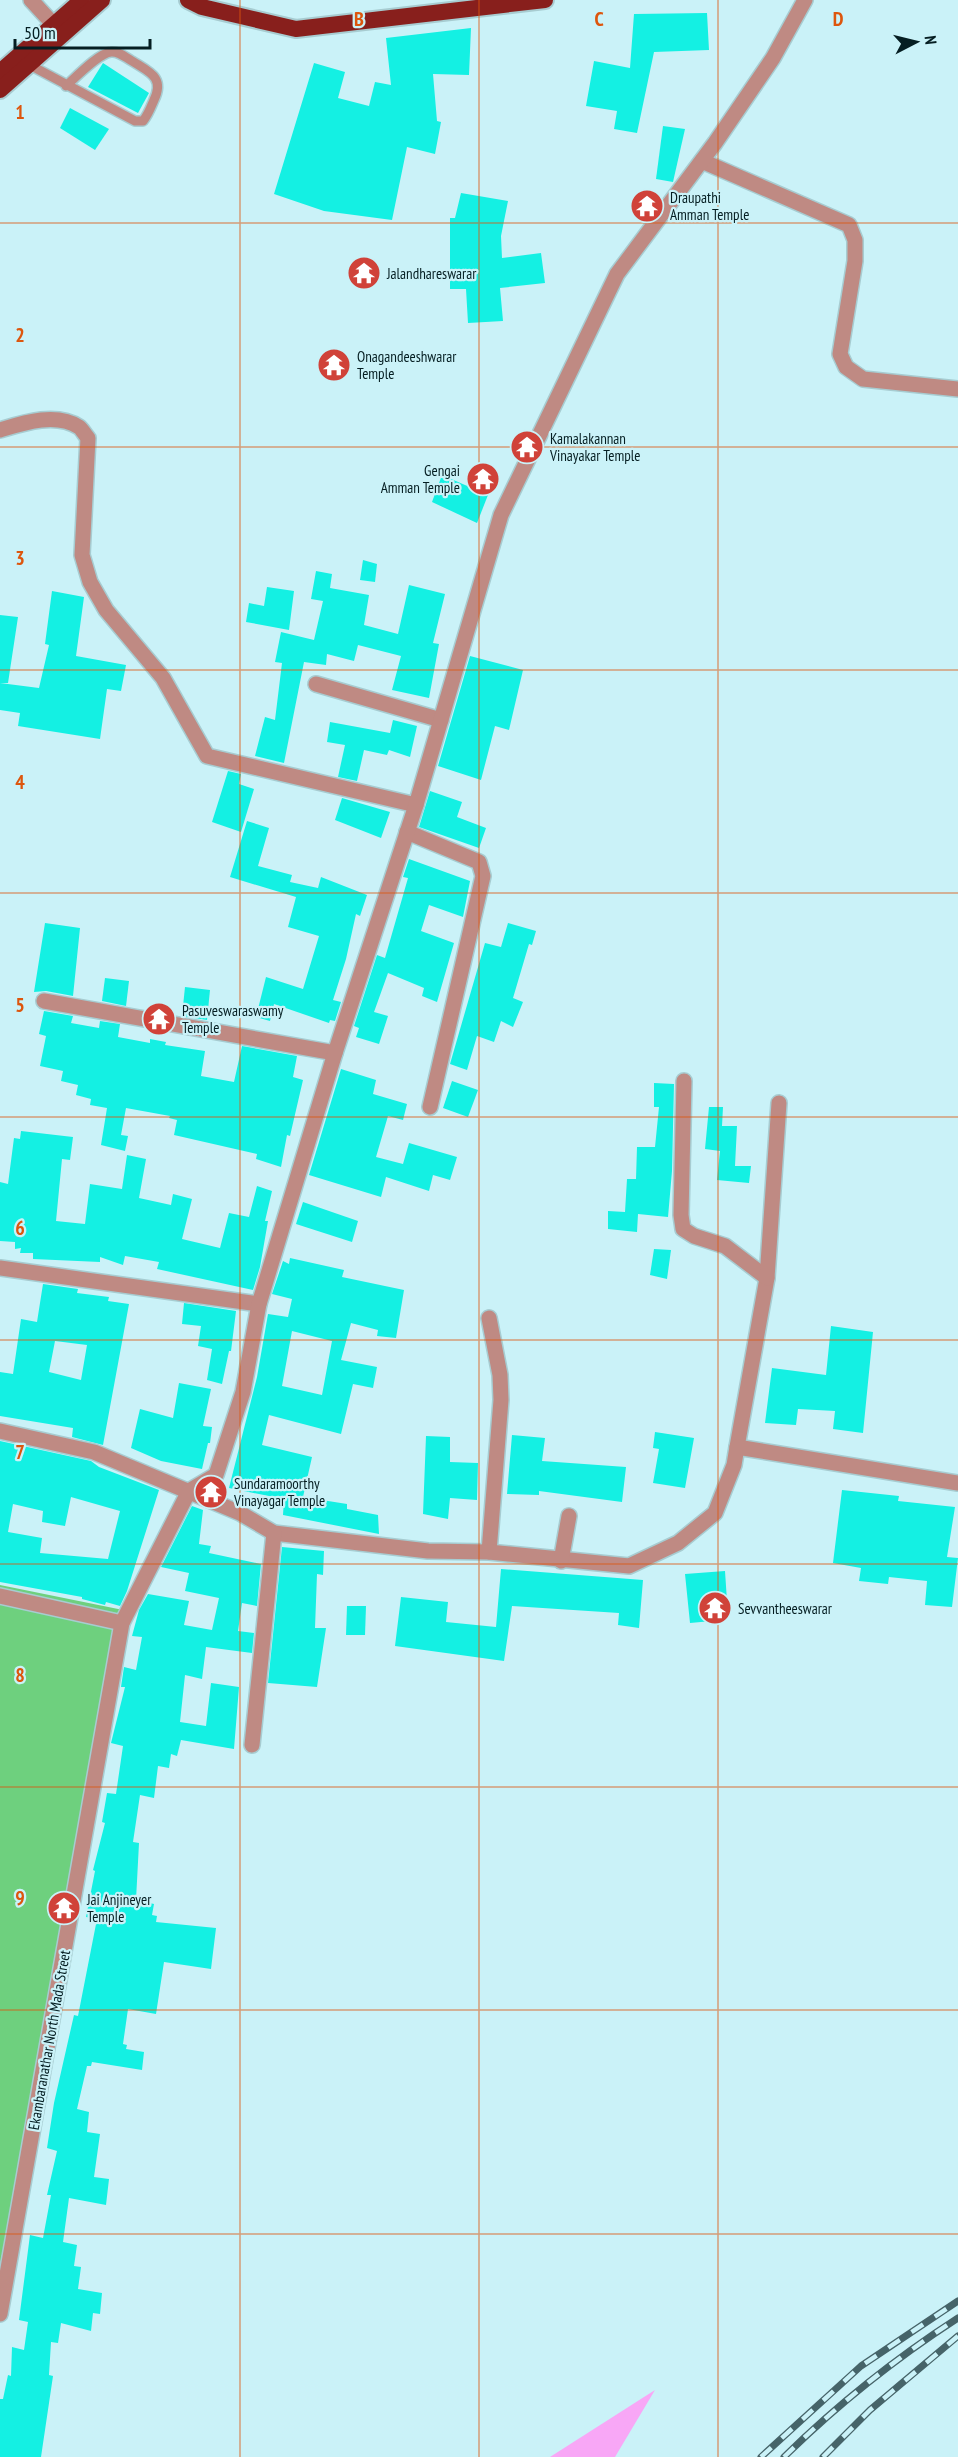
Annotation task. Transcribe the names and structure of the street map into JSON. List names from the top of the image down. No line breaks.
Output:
{"streets":{"street":["Ekambaranathar North Mada Street"]},"places":{"temple":["Draupathi Amman Temple","Jalandhareswarar","Onagandeeshwarar Temple","Kamalakannan Vinayakar Temple","Gengai Amman Temple","Pasuveswaraswamy Temple","Sundaramoorthy Vinayagar Temple","Sevvantheeswarar","Jai Anjineyer Temple"]},"scale_bar":"50 m","north":"right","grid":{"columns":["B","C","D"],"rows":["1","2","3","4","5","6","7","8","9"]}}
